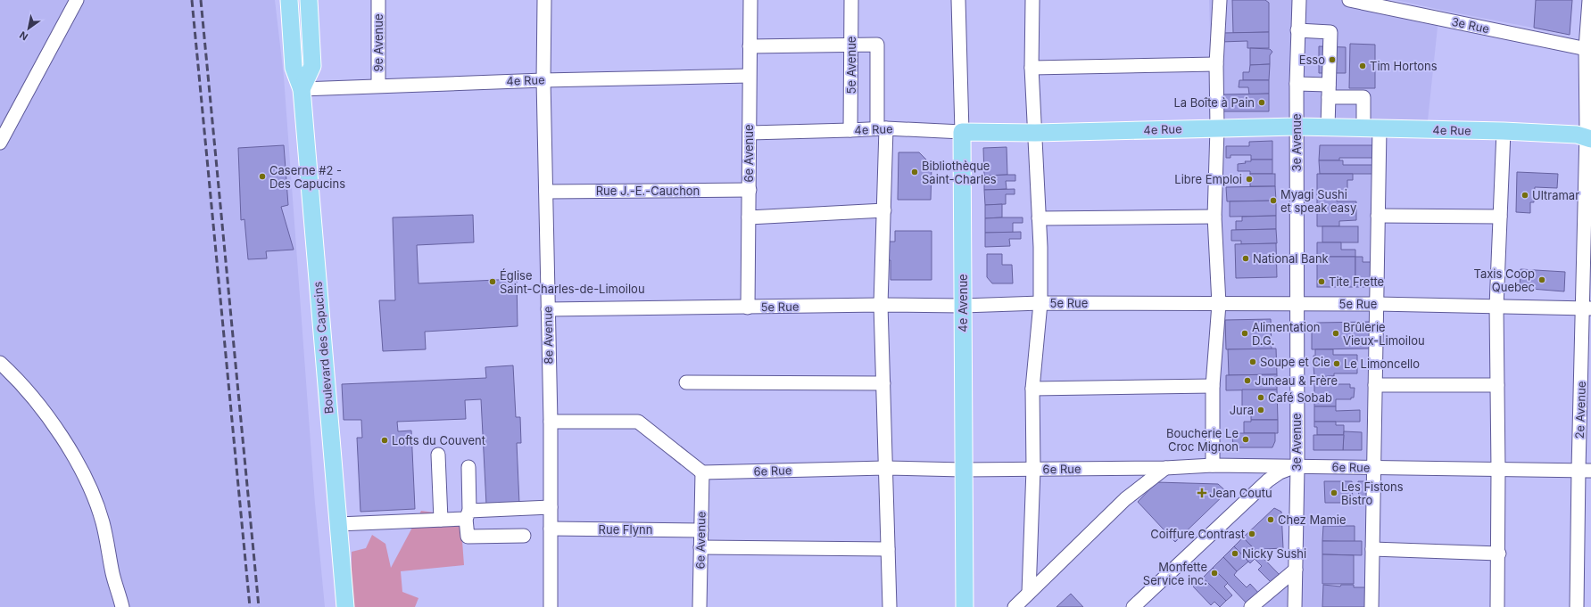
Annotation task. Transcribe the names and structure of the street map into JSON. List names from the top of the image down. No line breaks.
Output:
{"streets":{"main road":["4e Rue","4e Avenue","Boulevard des Capucins"],"street":["3e Rue","9e Avenue","5e Avenue","3e Avenue","6e Avenue","Rue J.-E.-Cauchon","5e Rue","8e Avenue","2e Avenue","6e Rue","Rue Flynn"]},"crossings":[["3e Rue","2e Avenue"],["9e Avenue","4e Rue"],["5e Avenue","4e Rue"],["4e Rue","3e Avenue"],["4e Rue","6e Avenue"],["4e Rue","4e Avenue"],["4e Rue","8e Avenue"],["4e Rue","Boulevard des Capucins"],["4e Rue","2e Avenue"],["3e Avenue","5e Rue"],["3e Avenue","6e Rue"],["6e Avenue","Rue J.-E.-Cauchon"],["6e Avenue","5e Rue"],["6e Avenue","6e Rue"],["6e Avenue","Rue Flynn"],["Rue J.-E.-Cauchon","8e Avenue"],["4e Avenue","5e Rue"],["4e Avenue","6e Rue"],["5e Rue","8e Avenue"],["5e Rue","2e Avenue"],["8e Avenue","Rue Flynn"],["2e Avenue","6e Rue"]],"places":{"other":["Esso","Tim Hortons","La Boîte à Pain","Bibliothèque Saint-Charles","Caserne #2 - Des Capucins","Libre Emploi","Ultramar","Myagi Sushi et speak easy","National Bank","Taxis Coop Quebec","Église Saint-Charles-de-Limoilou","Tite Frette","Alimentation D.G.","Brûlerie Vieux-Limoilou","Soupe et Cie","Le Limoncello","Juneau & Frère","Café Sobab","Jura","Boucherie Le Croc Mignon","Lofts du Couvent","Les Fistons Bistro","Chez Mamie","Coiffure Contrast","Nicky Sushi","Monfette Service inc."],"health":["Jean Coutu"]},"north":"bottom left"}
